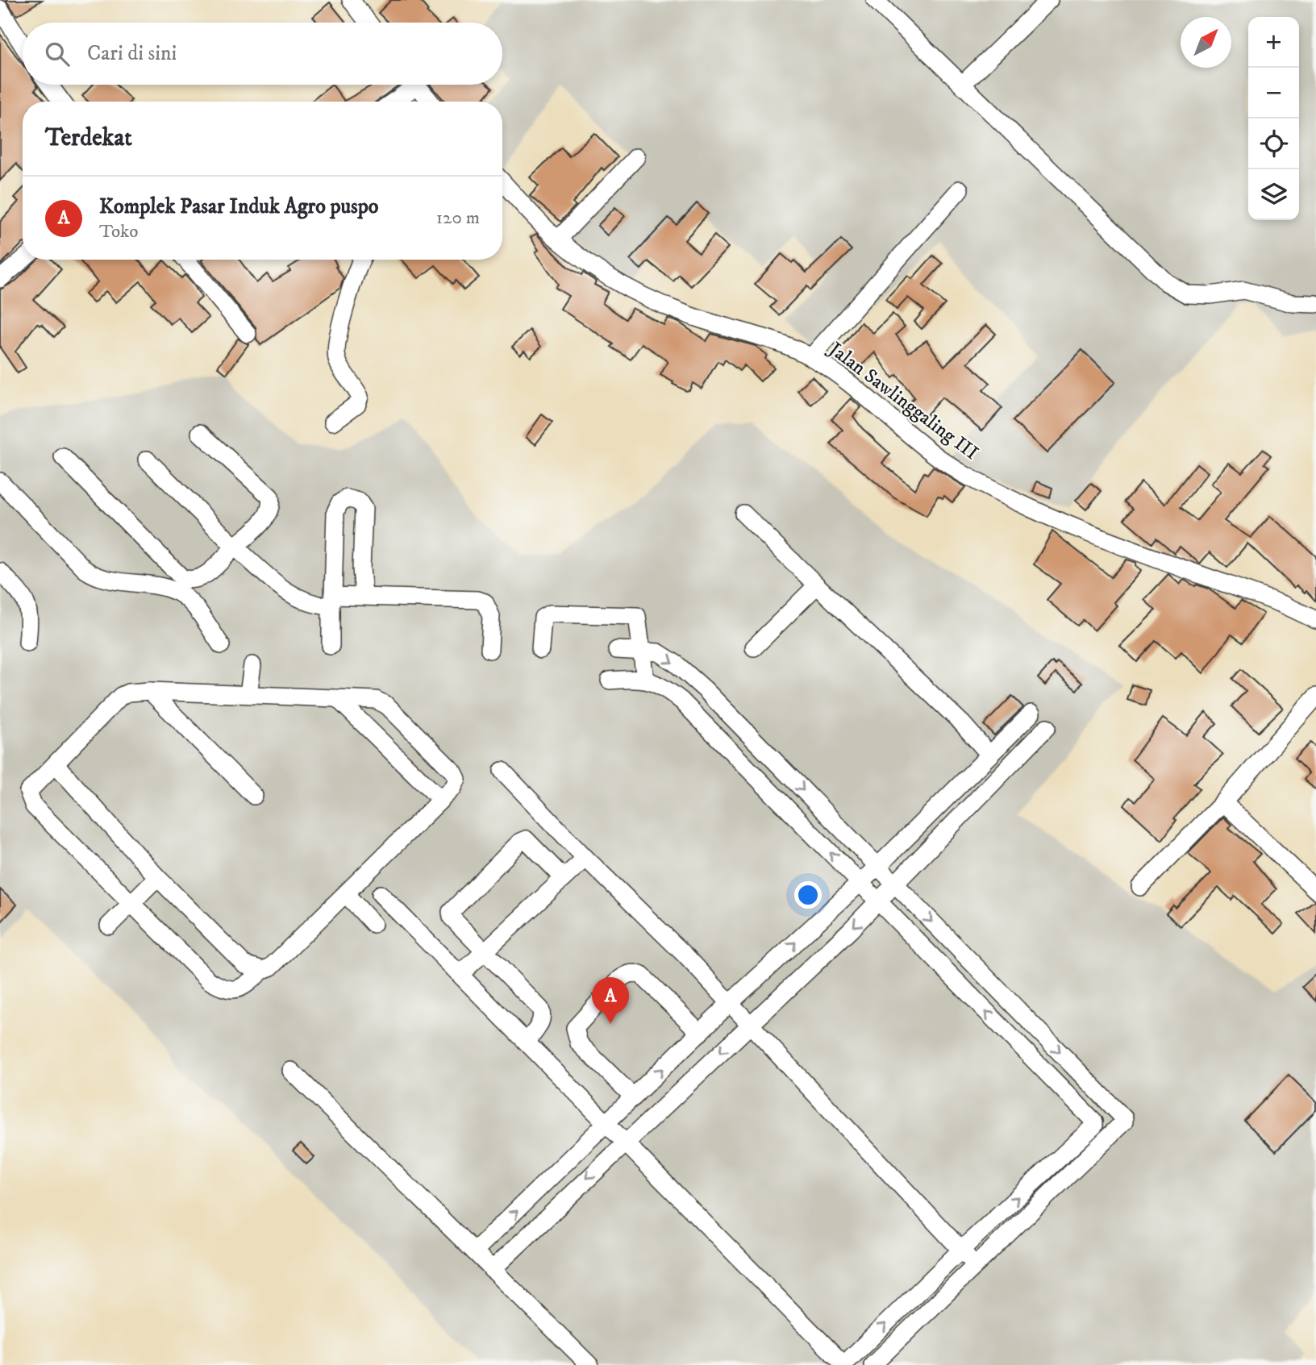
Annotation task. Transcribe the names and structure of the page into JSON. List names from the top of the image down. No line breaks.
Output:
{"streets":{"street":["Jalan Sawlinggaling III"]},"north":"top right","page":{"map_buttons":["+","−"],"search":"Cari di sini","heading":"Terdekat","list":[{"mark":"A","name":"Komplek Pasar Induk Agro puspo","note":"Toko","value":"120 m"}],"pins":"A"}}
